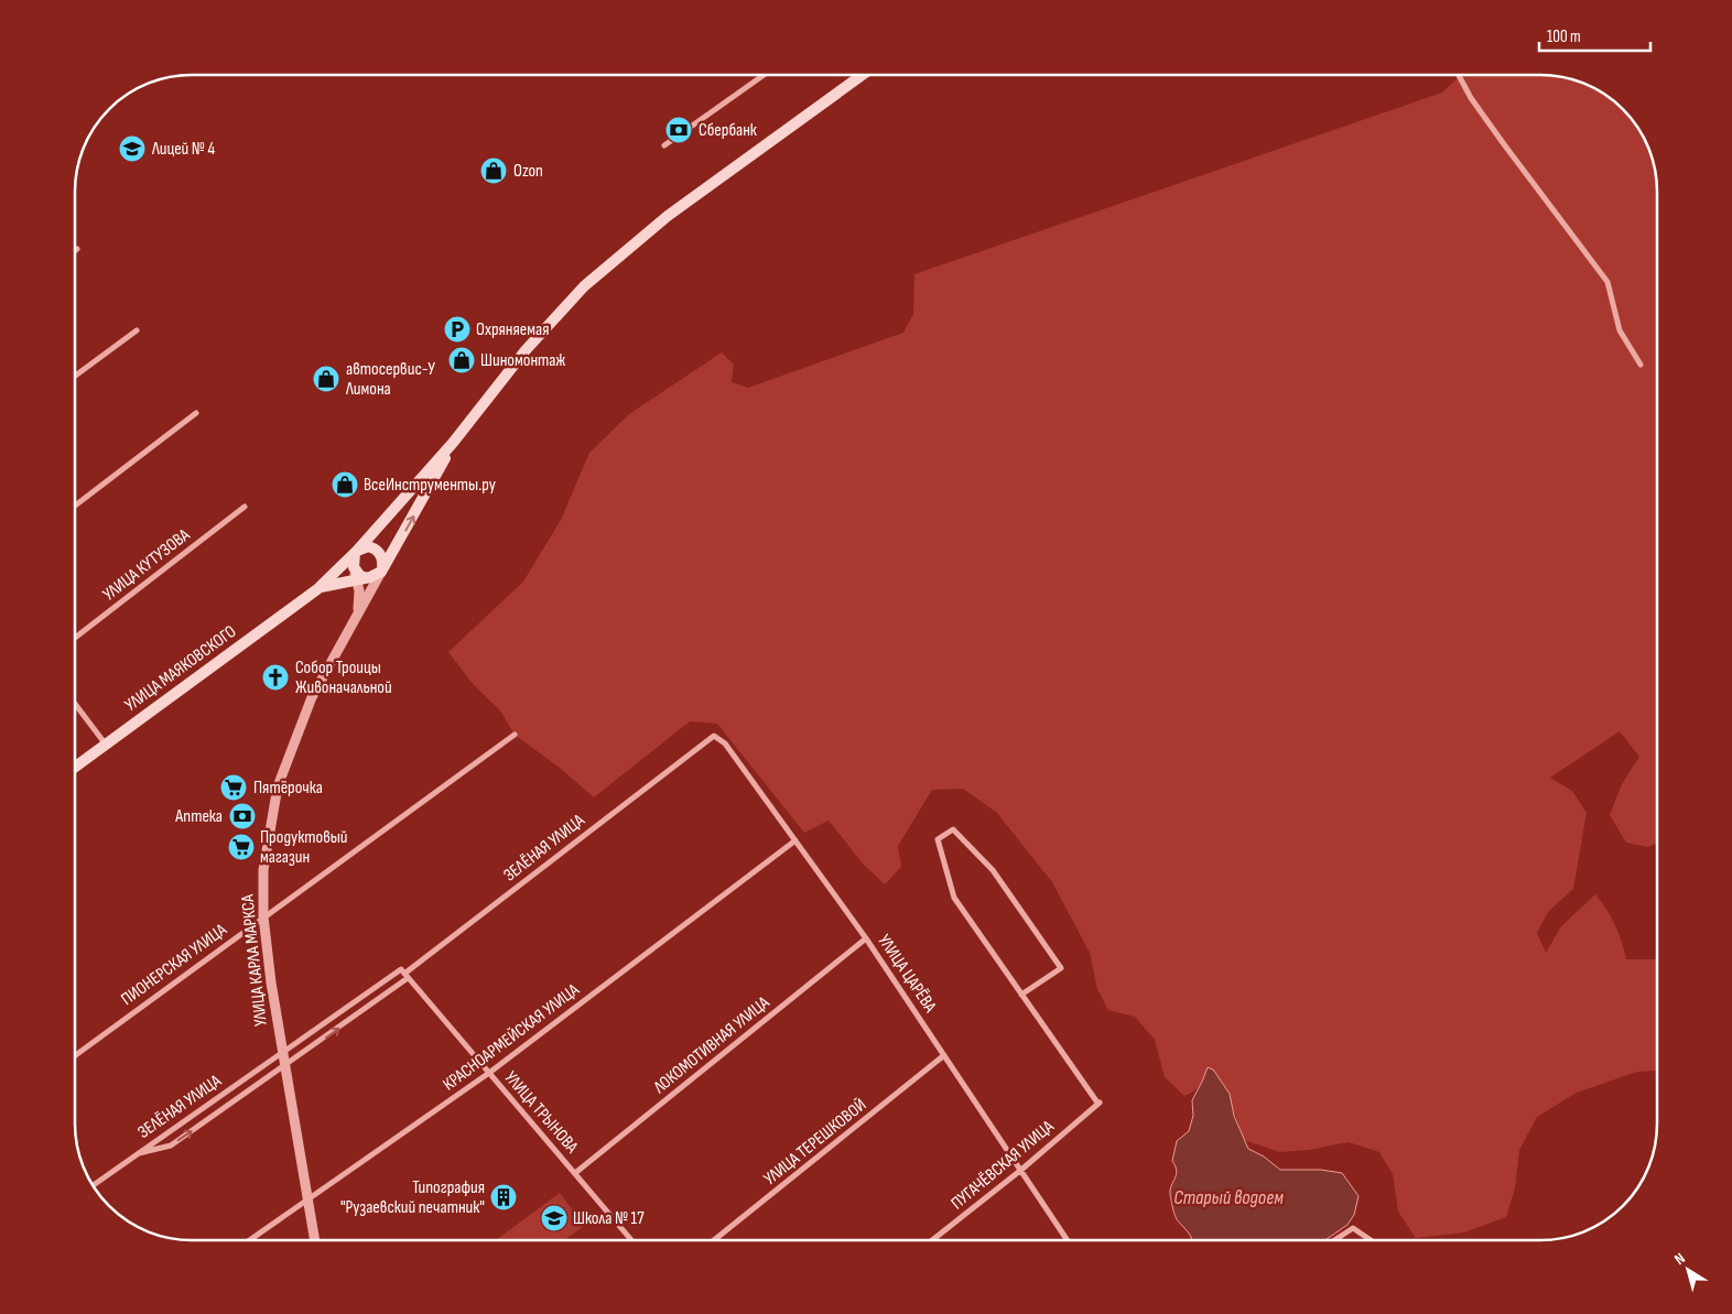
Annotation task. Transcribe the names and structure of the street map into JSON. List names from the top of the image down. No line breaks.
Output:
{"streets":{"main road":["УЛИЦА МАЯКОВСКОГО","УЛИЦА КАРЛА МАРКСА"],"street":["УЛИЦА КУТУЗОВА","ЗЕЛЁНАЯ УЛИЦА","ПИОНЕРСКАЯ УЛИЦА","УЛИЦА ЦАРЁВА","КРАСНОАРМЕЙСКАЯ УЛИЦА","ЛОКОМОТИВНАЯ УЛИЦА","УЛИЦА ТРЫНОВА","УЛИЦА ТЕРЕШКОВОЙ","ПУГАЧЁВСКАЯ УЛИЦА"]},"crossings":[["УЛИЦА МАЯКОВСКОГО","УЛИЦА КАРЛА МАРКСА"],["ЗЕЛЁНАЯ УЛИЦА","УЛИЦА КАРЛА МАРКСА"],["ЗЕЛЁНАЯ УЛИЦА","УЛИЦА ЦАРЁВА"],["ЗЕЛЁНАЯ УЛИЦА","УЛИЦА ТРЫНОВА"],["УЛИЦА КАРЛА МАРКСА","ПИОНЕРСКАЯ УЛИЦА"],["УЛИЦА КАРЛА МАРКСА","КРАСНОАРМЕЙСКАЯ УЛИЦА"],["УЛИЦА ЦАРЁВА","КРАСНОАРМЕЙСКАЯ УЛИЦА"],["УЛИЦА ЦАРЁВА","ЛОКОМОТИВНАЯ УЛИЦА"],["УЛИЦА ЦАРЁВА","УЛИЦА ТЕРЕШКОВОЙ"],["УЛИЦА ЦАРЁВА","ПУГАЧЁВСКАЯ УЛИЦА"],["КРАСНОАРМЕЙСКАЯ УЛИЦА","УЛИЦА ТРЫНОВА"],["ЛОКОМОТИВНАЯ УЛИЦА","УЛИЦА ТРЫНОВА"]],"water":["Старый водоем"],"places":{"bank":["Сбербанк","Аптека"],"school or university":["Лицей № 4","Школа № 17"],"shop":["Ozon","Шиномонтаж","автосервис-У Лимона","ВсеИнструменты.ру"],"parking":["Охряняемая"],"church":["Собор Троицы Живоначальной"],"supermarket":["Пятёрочка","Продуктовый магазин"],"building":["Типография \"Рузаевский печатник\""]},"scale_bar":"100 m","north":"top left"}
